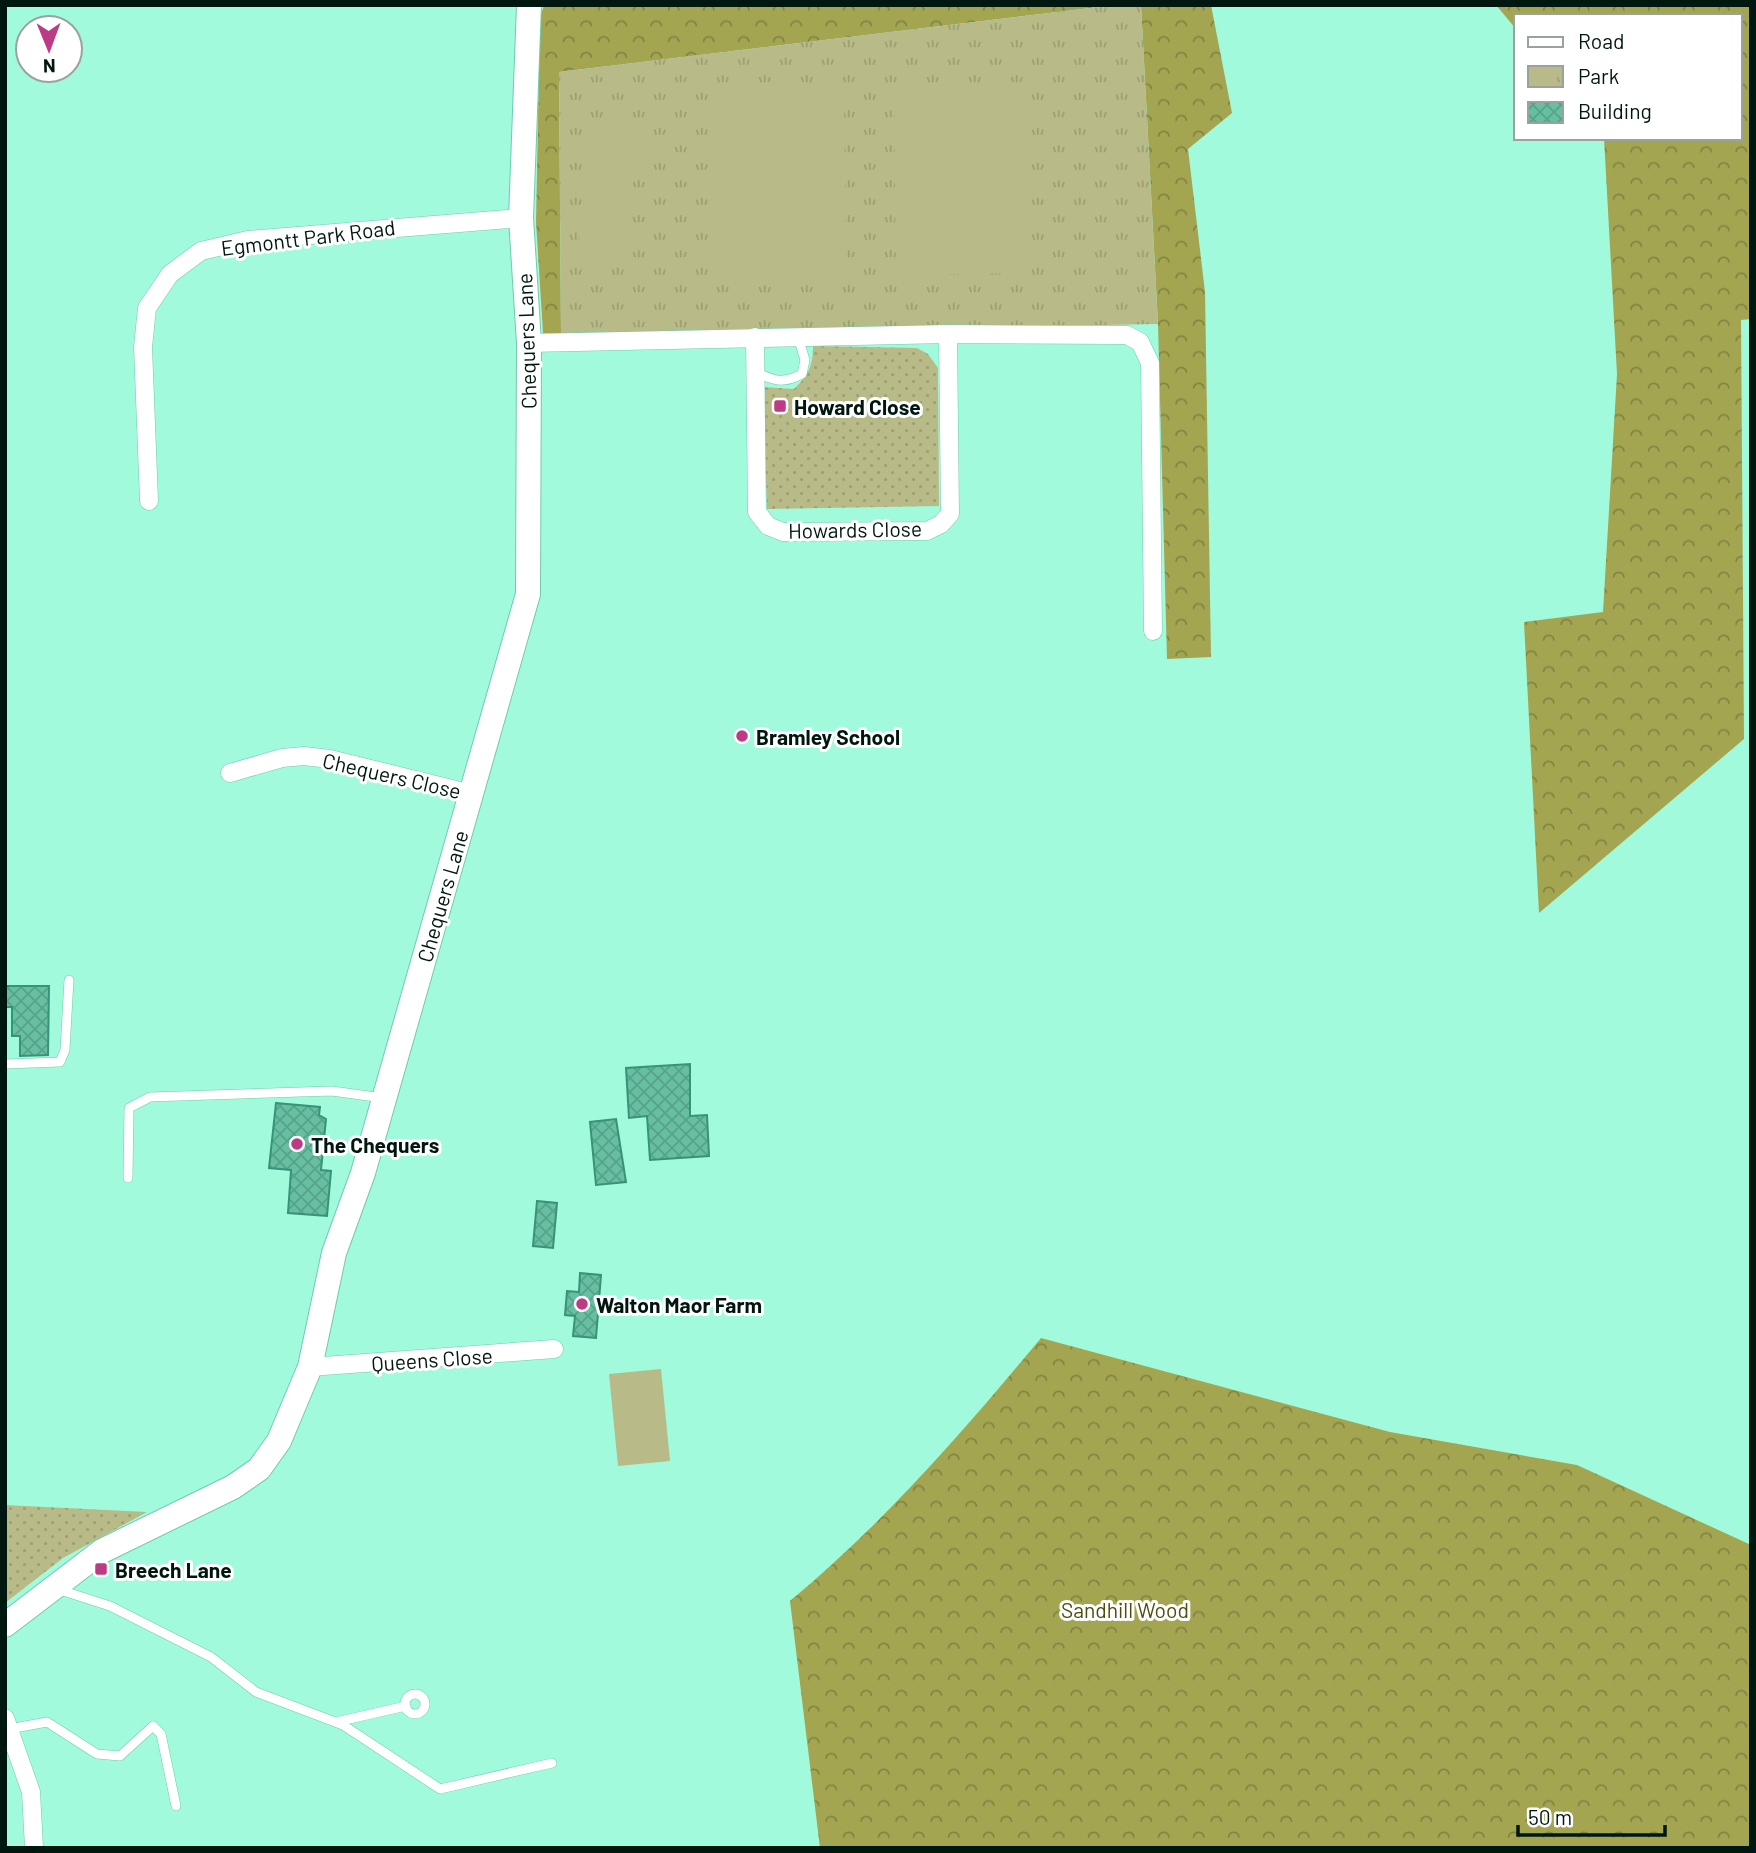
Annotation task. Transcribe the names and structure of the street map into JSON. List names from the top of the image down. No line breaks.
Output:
{"streets":{"main road":["Chequers Lane"],"street":["Egmontt Park Road","Howards Close","Chequers Close","Queens Close"]},"crossings":[["Egmontt Park Road","Chequers Lane"],["Chequers Lane","Chequers Close"],["Chequers Lane","Queens Close"]],"parks":["Sandhill Wood"],"places":{"transit":["Howard Close","Breech Lane"],"other":["Bramley School","The Chequers","Walton Maor Farm"]},"legend":["Road","Park","Building"],"scale_bar":"50 m","north":"bottom"}
